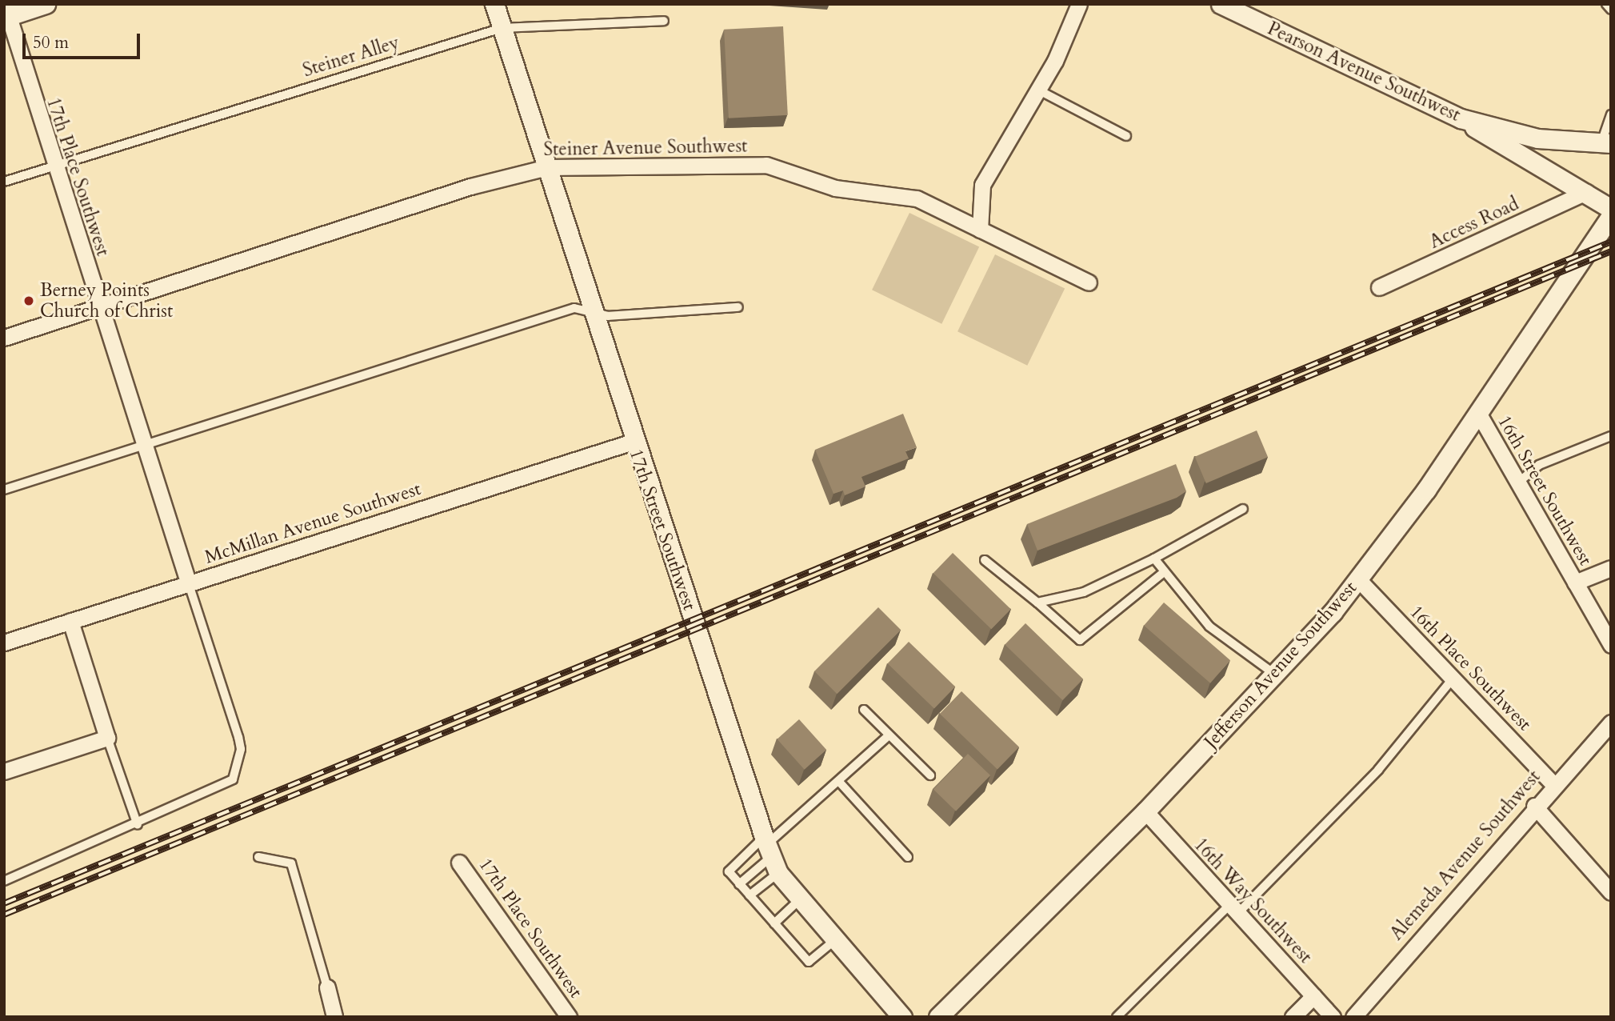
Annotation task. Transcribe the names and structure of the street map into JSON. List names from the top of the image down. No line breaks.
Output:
{"streets":{"street":["Pearson Avenue Southwest","Steiner Avenue Southwest","17th Place Southwest","Access Road","16th Street Southwest","McMillan Avenue Southwest","17th Street Southwest","Jefferson Avenue Southwest","16th Place Southwest","Alemeda Avenue Southwest","16th Way Southwest"],"lane":["Steiner Alley"]},"crossings":[["Steiner Alley","17th Place Southwest"],["Steiner Alley","17th Street Southwest"],["Steiner Avenue Southwest","17th Place Southwest"],["Steiner Avenue Southwest","17th Street Southwest"],["17th Place Southwest","McMillan Avenue Southwest"],["16th Street Southwest","Jefferson Avenue Southwest"],["McMillan Avenue Southwest","17th Street Southwest"],["Jefferson Avenue Southwest","16th Place Southwest"],["Jefferson Avenue Southwest","16th Way Southwest"],["16th Place Southwest","Alemeda Avenue Southwest"]],"places":["Berney Points Church of Christ"],"scale_bar":"50 m"}
